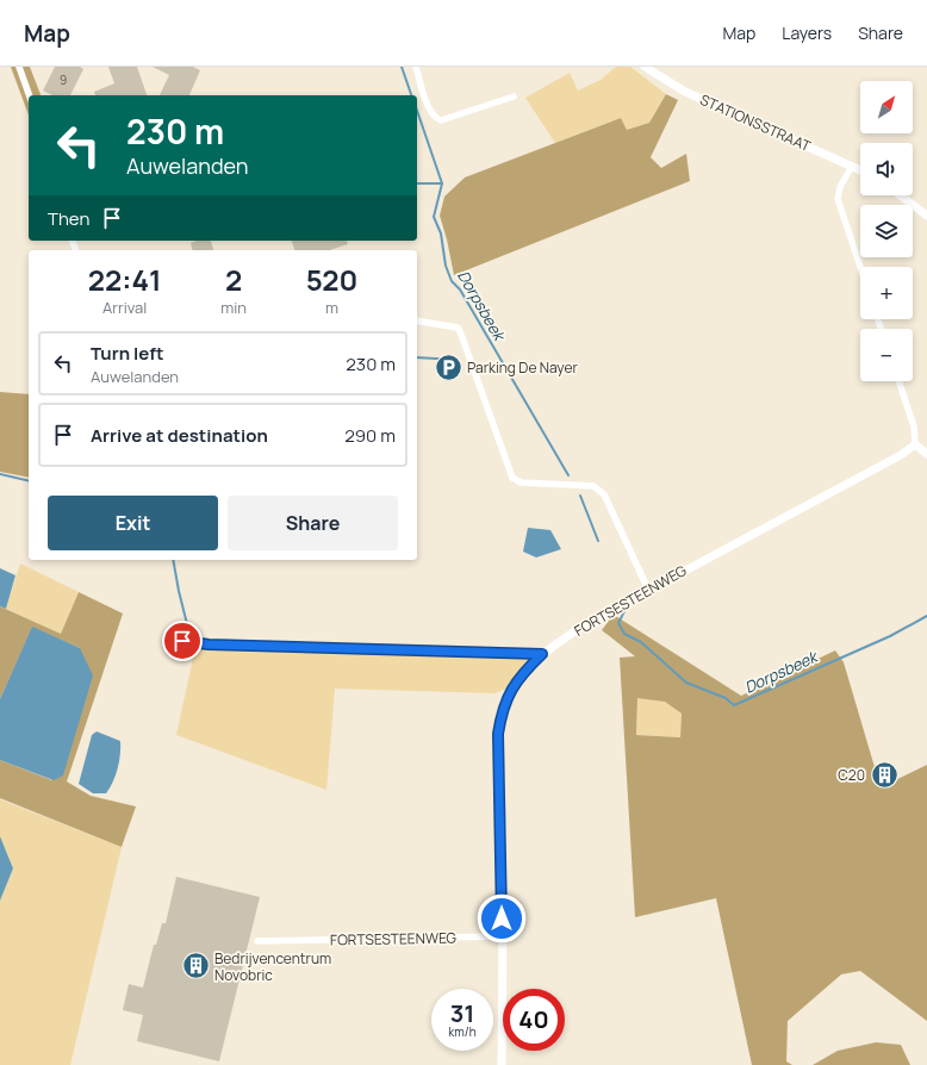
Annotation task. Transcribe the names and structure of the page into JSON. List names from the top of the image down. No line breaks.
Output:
{"streets":{"street":["STATIONSSTRAAT","FORTSESTEENWEG"]},"water":["Dorpsbeek"],"places":{"parking":["Parking De Nayer"],"building":["C20","Bedrijvencentrum Novobric"]},"house_numbers":["9"],"north":"top right","page":{"header":"Map","nav":["Map","Layers","Share"],"map_buttons":["+","−"],"turn":["230 m","Auwelanden"],"then":"Then","eta":["22:41","Arrival","2","min","520","m"],"list":[{"name":"Turn left","note":"Auwelanden","value":"230 m"},{"name":"Arrive at destination","value":"290 m"}],"buttons":["Exit","Share"],"speed":"31 km/h","limit":"40"}}
